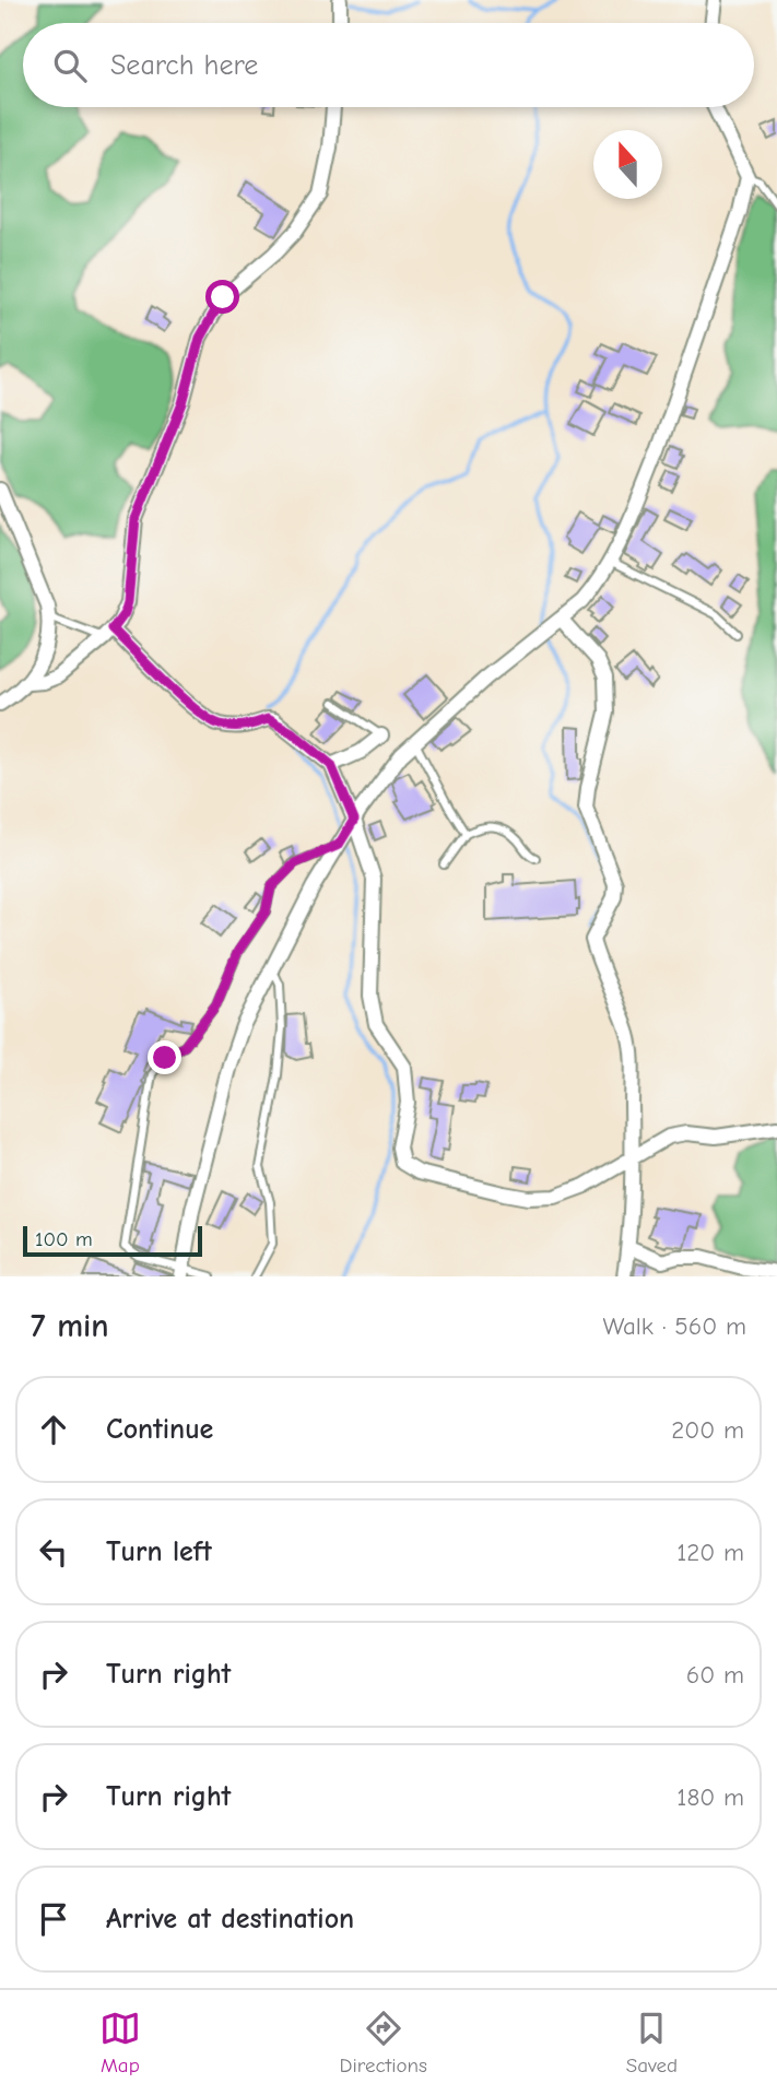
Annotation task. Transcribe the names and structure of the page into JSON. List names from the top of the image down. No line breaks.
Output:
{"scale_bar":"100 m","north":"top","page":{"search":"Search here","scale":"100 m","heading":["7 min","Walk · 560 m"],"list":[["Continue","200 m"],["Turn left","120 m"],["Turn right","60 m"],["Turn right","180 m"],"Arrive at destination"],"nav":["Map","Directions","Saved"]}}
